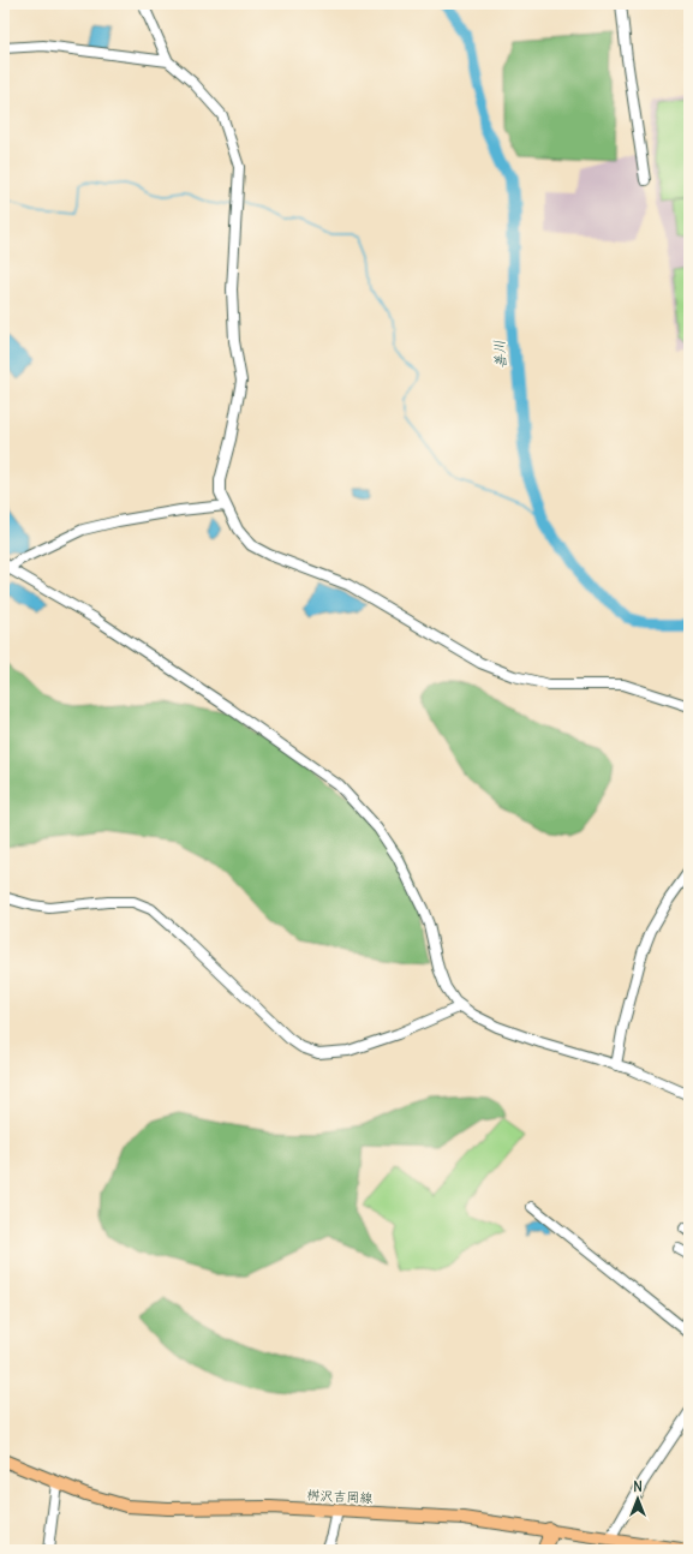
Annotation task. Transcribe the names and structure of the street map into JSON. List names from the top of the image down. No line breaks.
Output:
{"streets":{"main road":["桝沢吉岡線"]},"water":["善川"],"north":"top"}
